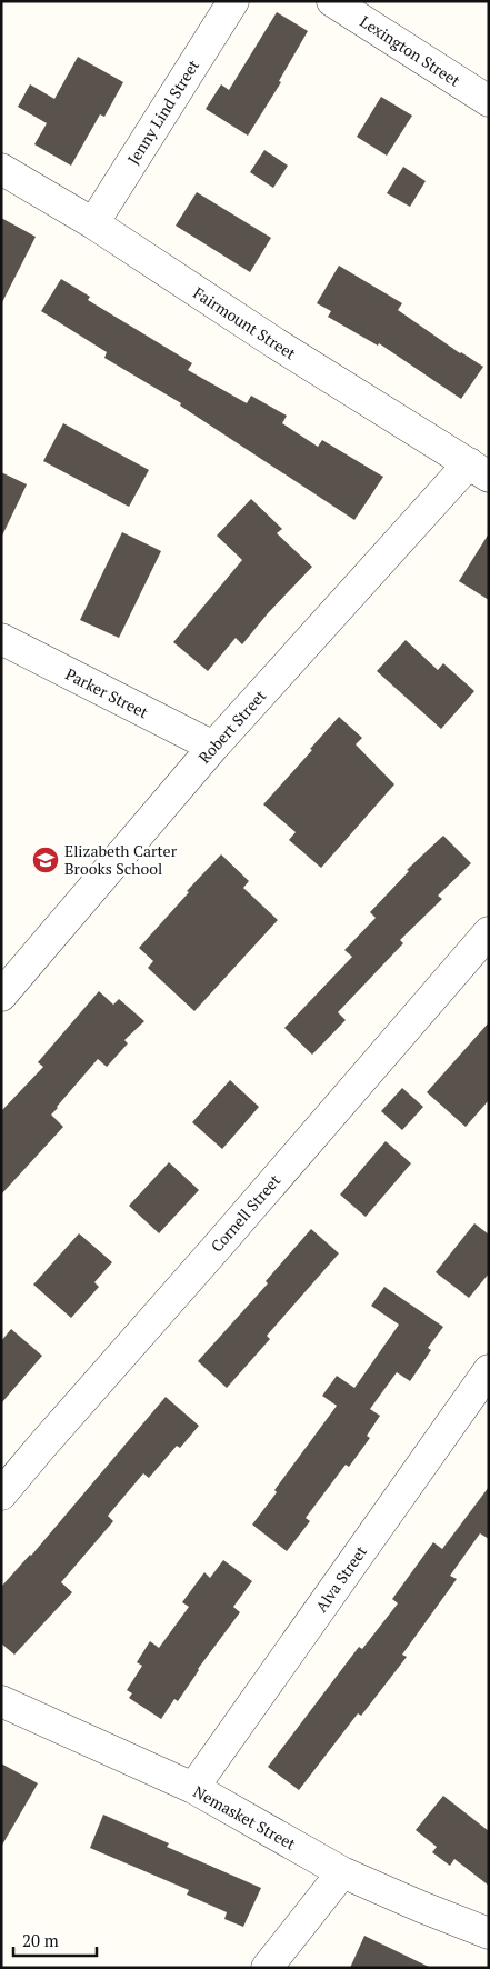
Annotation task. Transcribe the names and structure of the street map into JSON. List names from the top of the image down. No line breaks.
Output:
{"streets":{"street":["Lexington Street","Jenny Lind Street","Fairmount Street","Parker Street","Robert Street","Cornell Street","Alva Street","Nemasket Street"]},"crossings":[["Jenny Lind Street","Fairmount Street"],["Fairmount Street","Robert Street"],["Parker Street","Robert Street"],["Alva Street","Nemasket Street"]],"places":{"school or university":["Elizabeth Carter Brooks School"]},"scale_bar":"20 m"}
